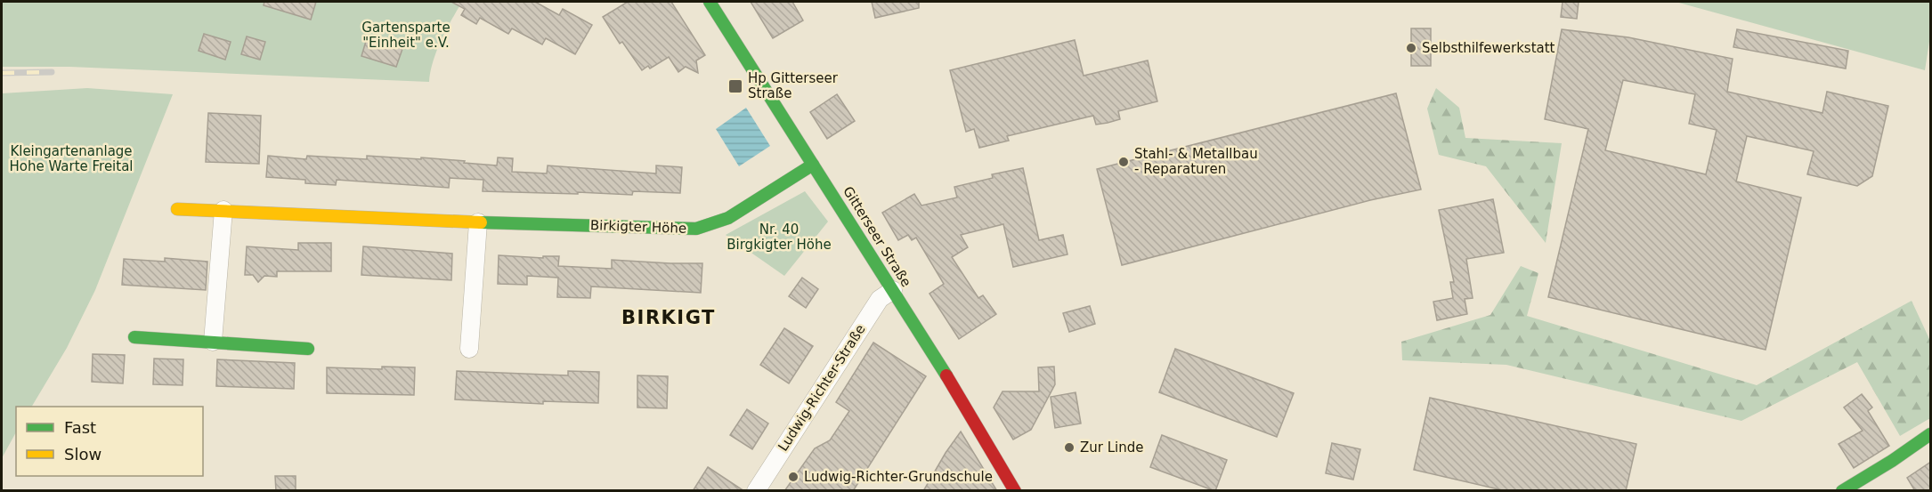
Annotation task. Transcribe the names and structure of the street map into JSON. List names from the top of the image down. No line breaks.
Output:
{"streets":{"street":["Birkigter Höhe","Gitterseer Straße","Ludwig-Richter-Straße"]},"crossings":[["Birkigter Höhe","Gitterseer Straße"],["Gitterseer Straße","Ludwig-Richter-Straße"]],"districts":["BIRKIGT"],"parks":["Gartensparte \"Einheit\" e.V.","Kleingartenanlage Hohe Warte Freital","Nr. 40 Birgkigter Höhe"],"places":{"other":["Selbsthilfewerkstatt","Stahl- & Metallbau - Reparaturen","Zur Linde","Ludwig-Richter-Grundschule"],"transit":["Hp Gitterseer Straße"]},"legend":["Fast","Slow"]}
